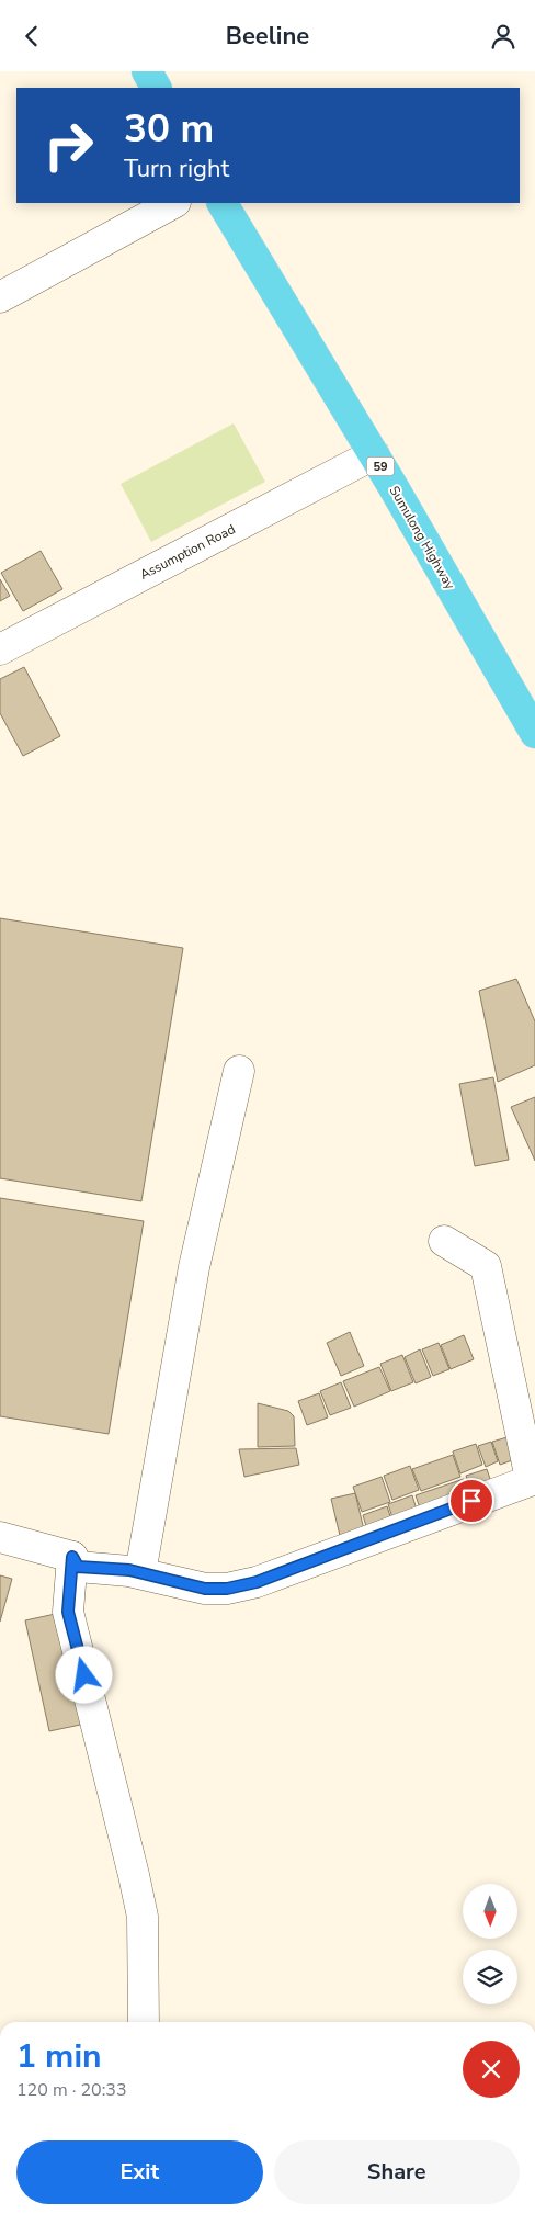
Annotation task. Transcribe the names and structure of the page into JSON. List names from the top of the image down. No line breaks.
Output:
{"streets":{"main road":["59","Sumulong Highway"],"street":["Assumption Road"]},"crossings":[["Sumulong Highway","Assumption Road"]],"north":"bottom","page":{"header":"Beeline","turn":["30 m","Turn right"],"heading":["1 min","120 m · 20:33"],"buttons":["Exit","Share"]}}
